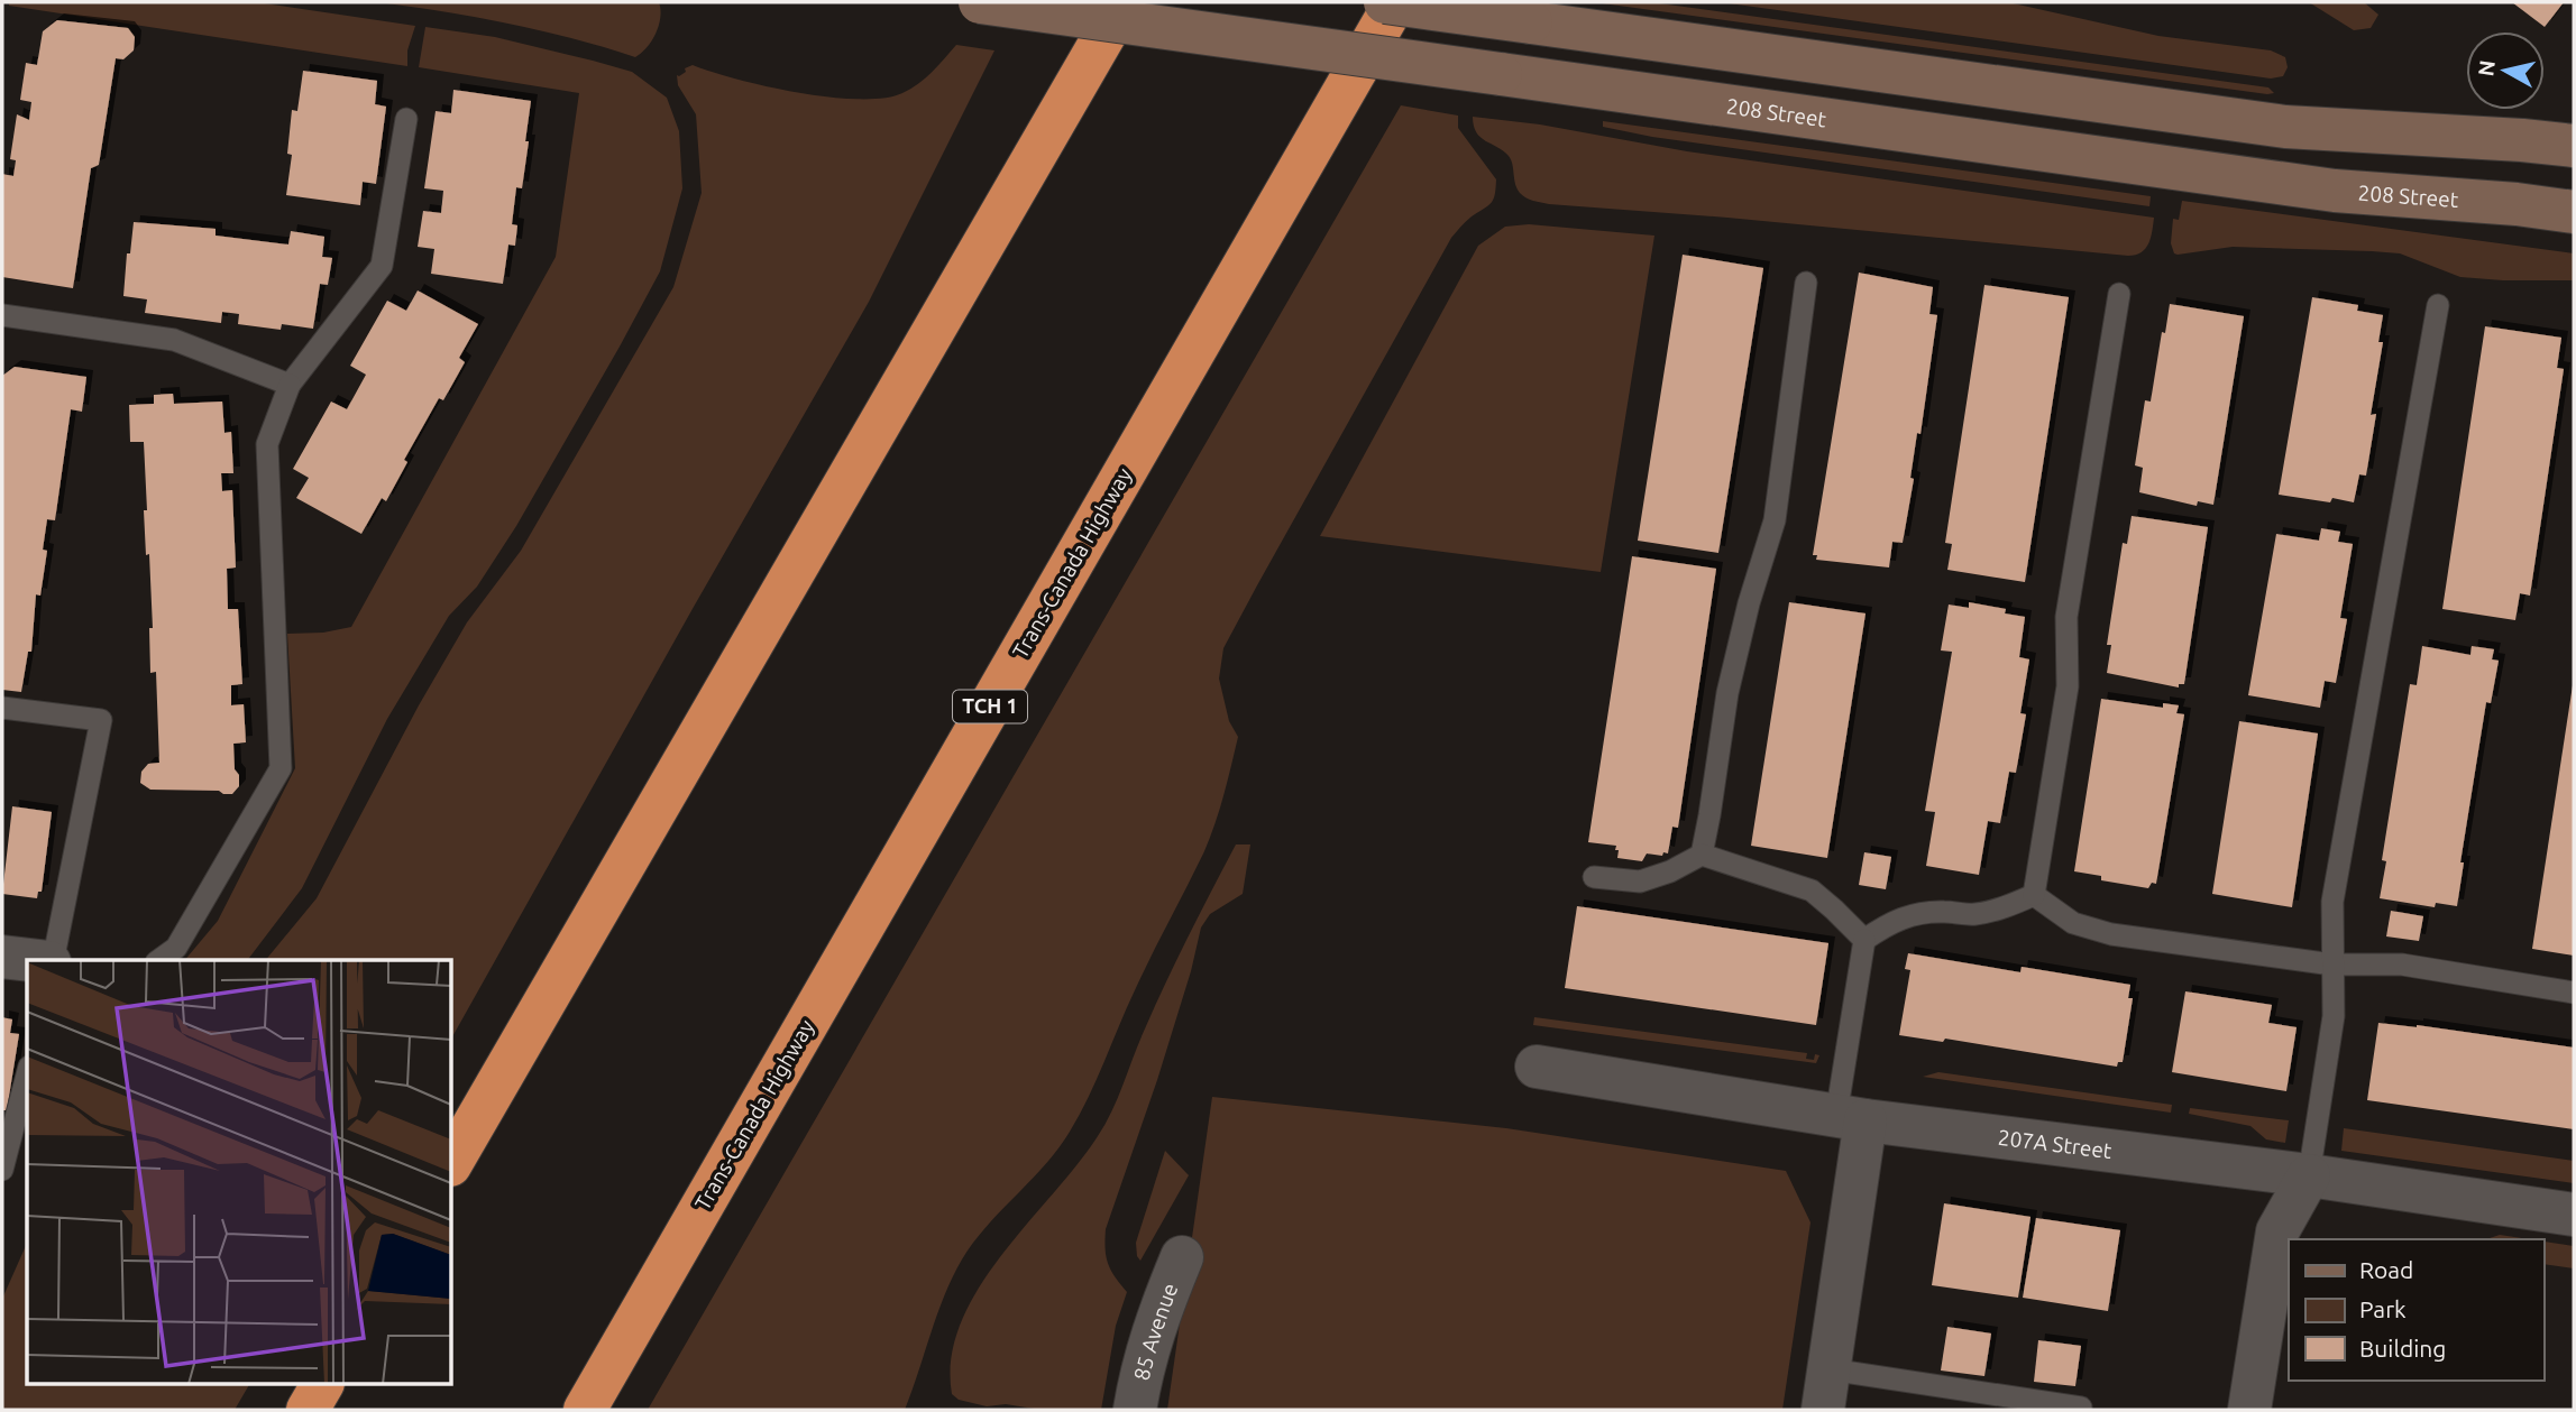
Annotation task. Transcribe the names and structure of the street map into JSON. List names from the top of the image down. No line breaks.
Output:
{"streets":{"highway":["Trans-Canada Highway","TCH 1"],"main road":["208 Street"],"street":["207A Street","85 Avenue"]},"legend":["Road","Park","Building"],"north":"left"}
